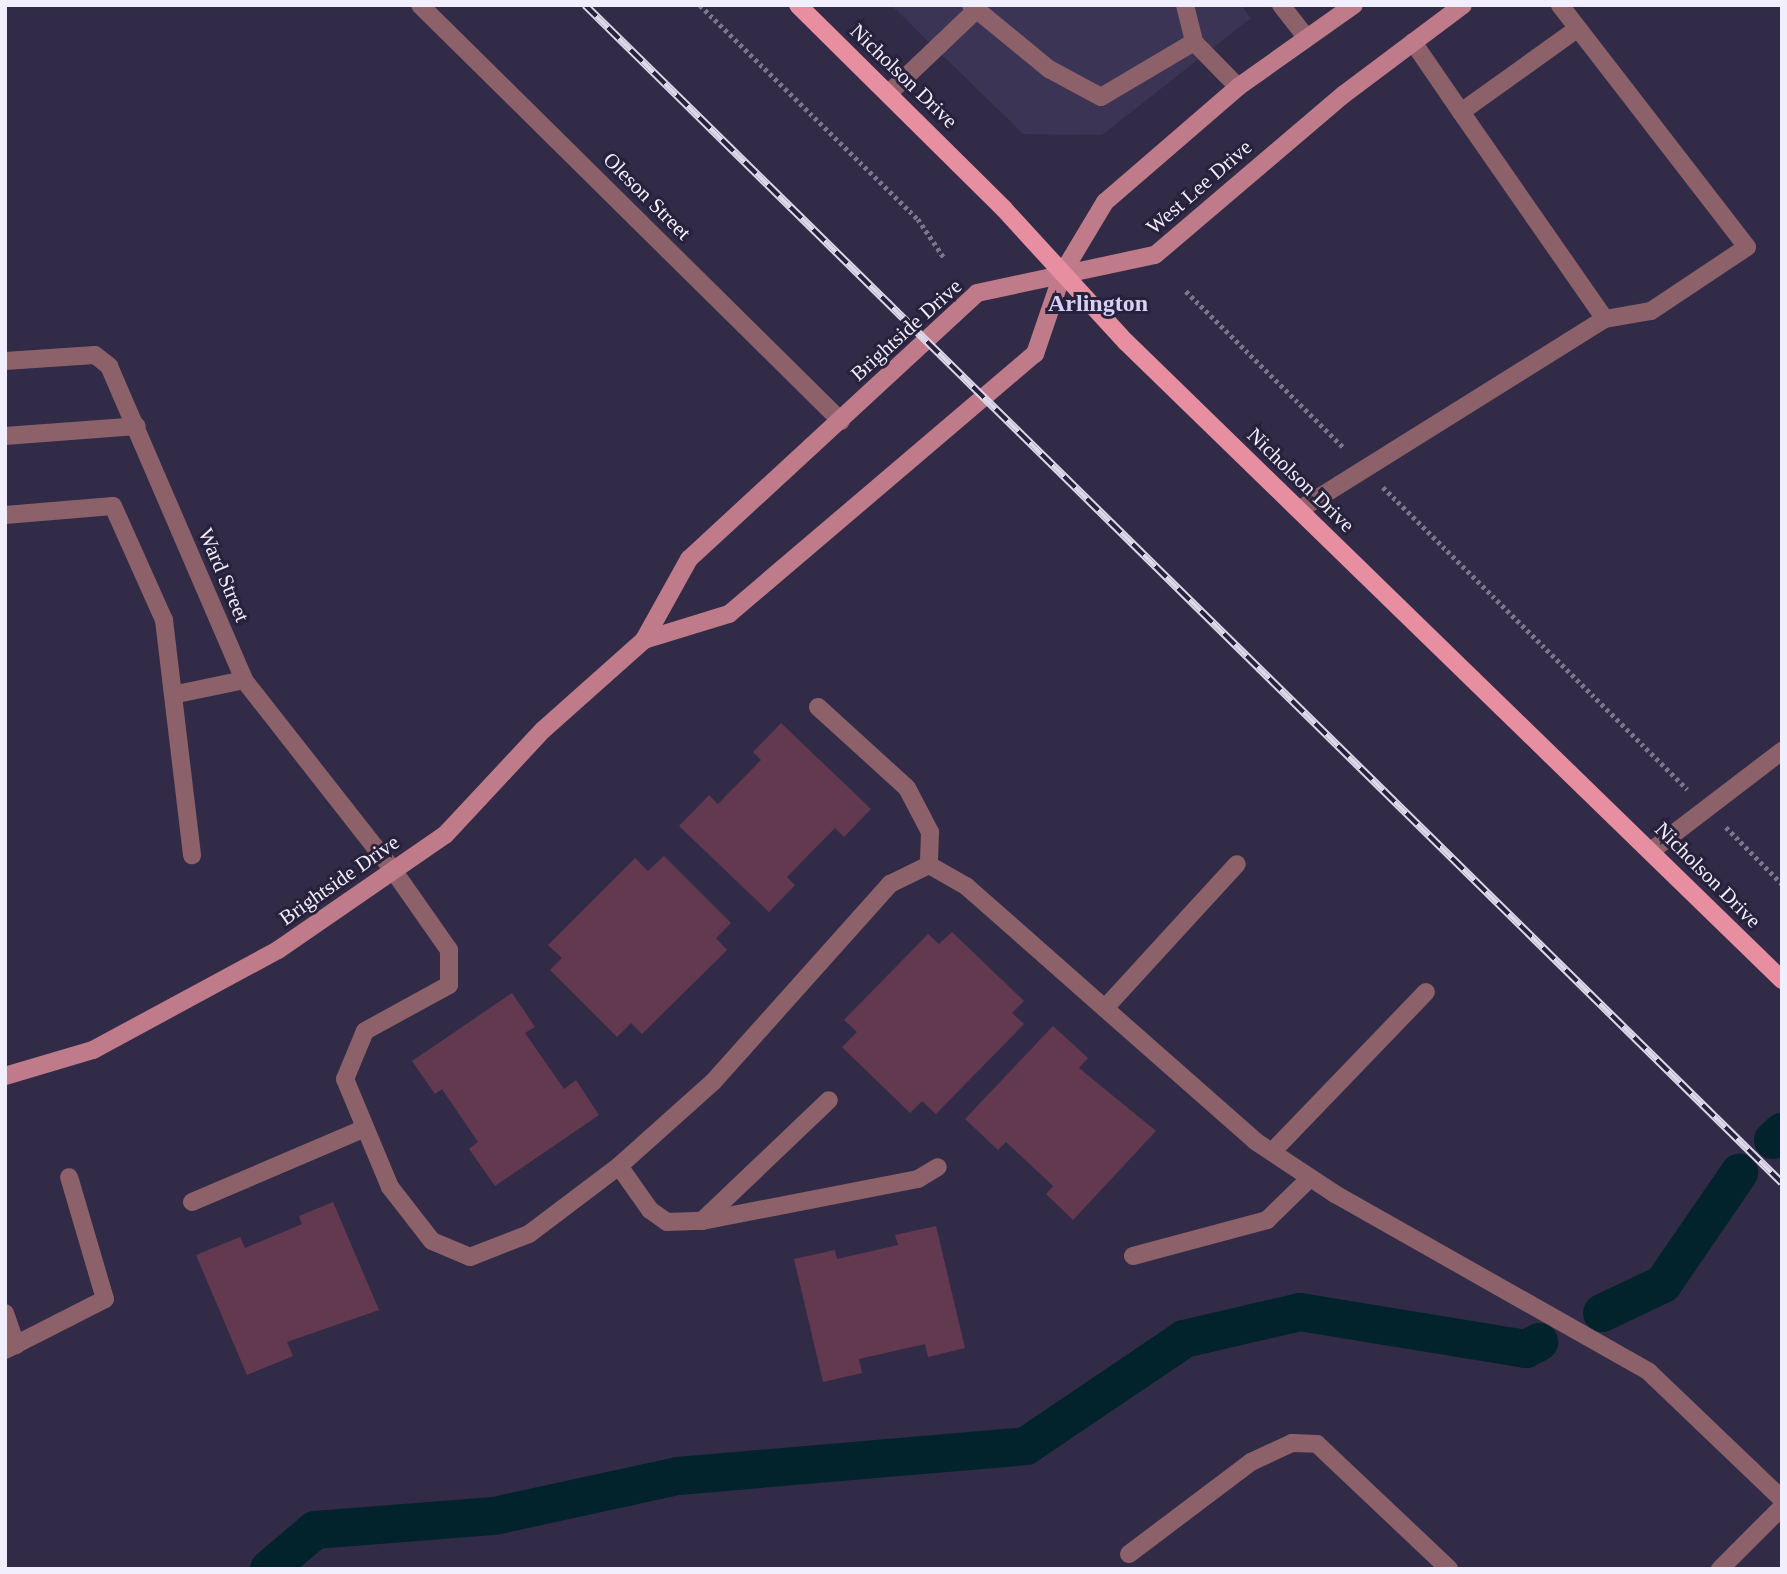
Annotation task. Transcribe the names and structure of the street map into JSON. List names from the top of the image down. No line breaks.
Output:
{"streets":{"main road":["Nicholson Drive","West Lee Drive","Brightside Drive"],"street":["Oleson Street","Ward Street"]},"crossings":[["Nicholson Drive","West Lee Drive"],["Nicholson Drive","Brightside Drive"],["West Lee Drive","Brightside Drive"],["Oleson Street","Brightside Drive"],["Brightside Drive","Ward Street"]],"districts":["Arlington"]}
